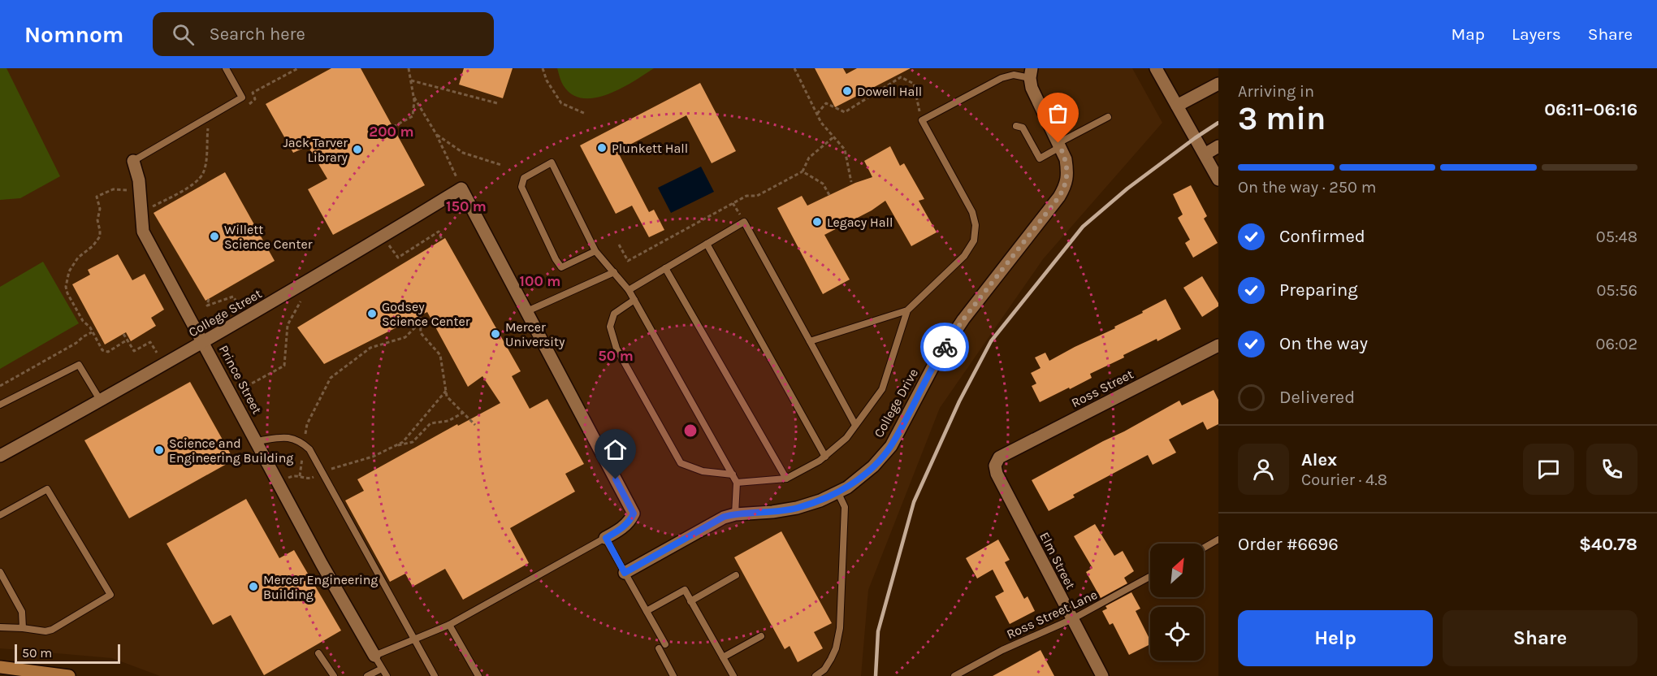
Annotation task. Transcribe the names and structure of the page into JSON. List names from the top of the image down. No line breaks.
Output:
{"streets":{"street":["College Street","Prince Street","Ross Street","College Drive","Elm Street"],"lane":["Ross Street Lane"]},"crossings":[["College Street","Prince Street"],["Ross Street","Elm Street"],["Elm Street","Ross Street Lane"]],"places":["Dowell Hall","Plunkett Hall","Jack Tarver Library","Legacy Hall","Willett Science Center","Godsey Science Center","Mercer University","Science and Engineering Building","Mercer Engineering Building"],"scale_bar":"50 m","north":"top right","page":{"header":"Nomnom","search":"Search here","nav":["Map","Layers","Share"],"heading":["3 min","Arriving in","06:11–06:16"],"panel":["Alex","Courier · 4.8","Order #6696","$40.78"],"bar":"On the way · 250 m","list":[["Confirmed","05:48"],["Preparing","05:56"],["On the way","06:02"],"Delivered"],"buttons":["Help","Share"],"scale":"50 m"},"rings":["200 m","150 m","100 m","50 m"]}
